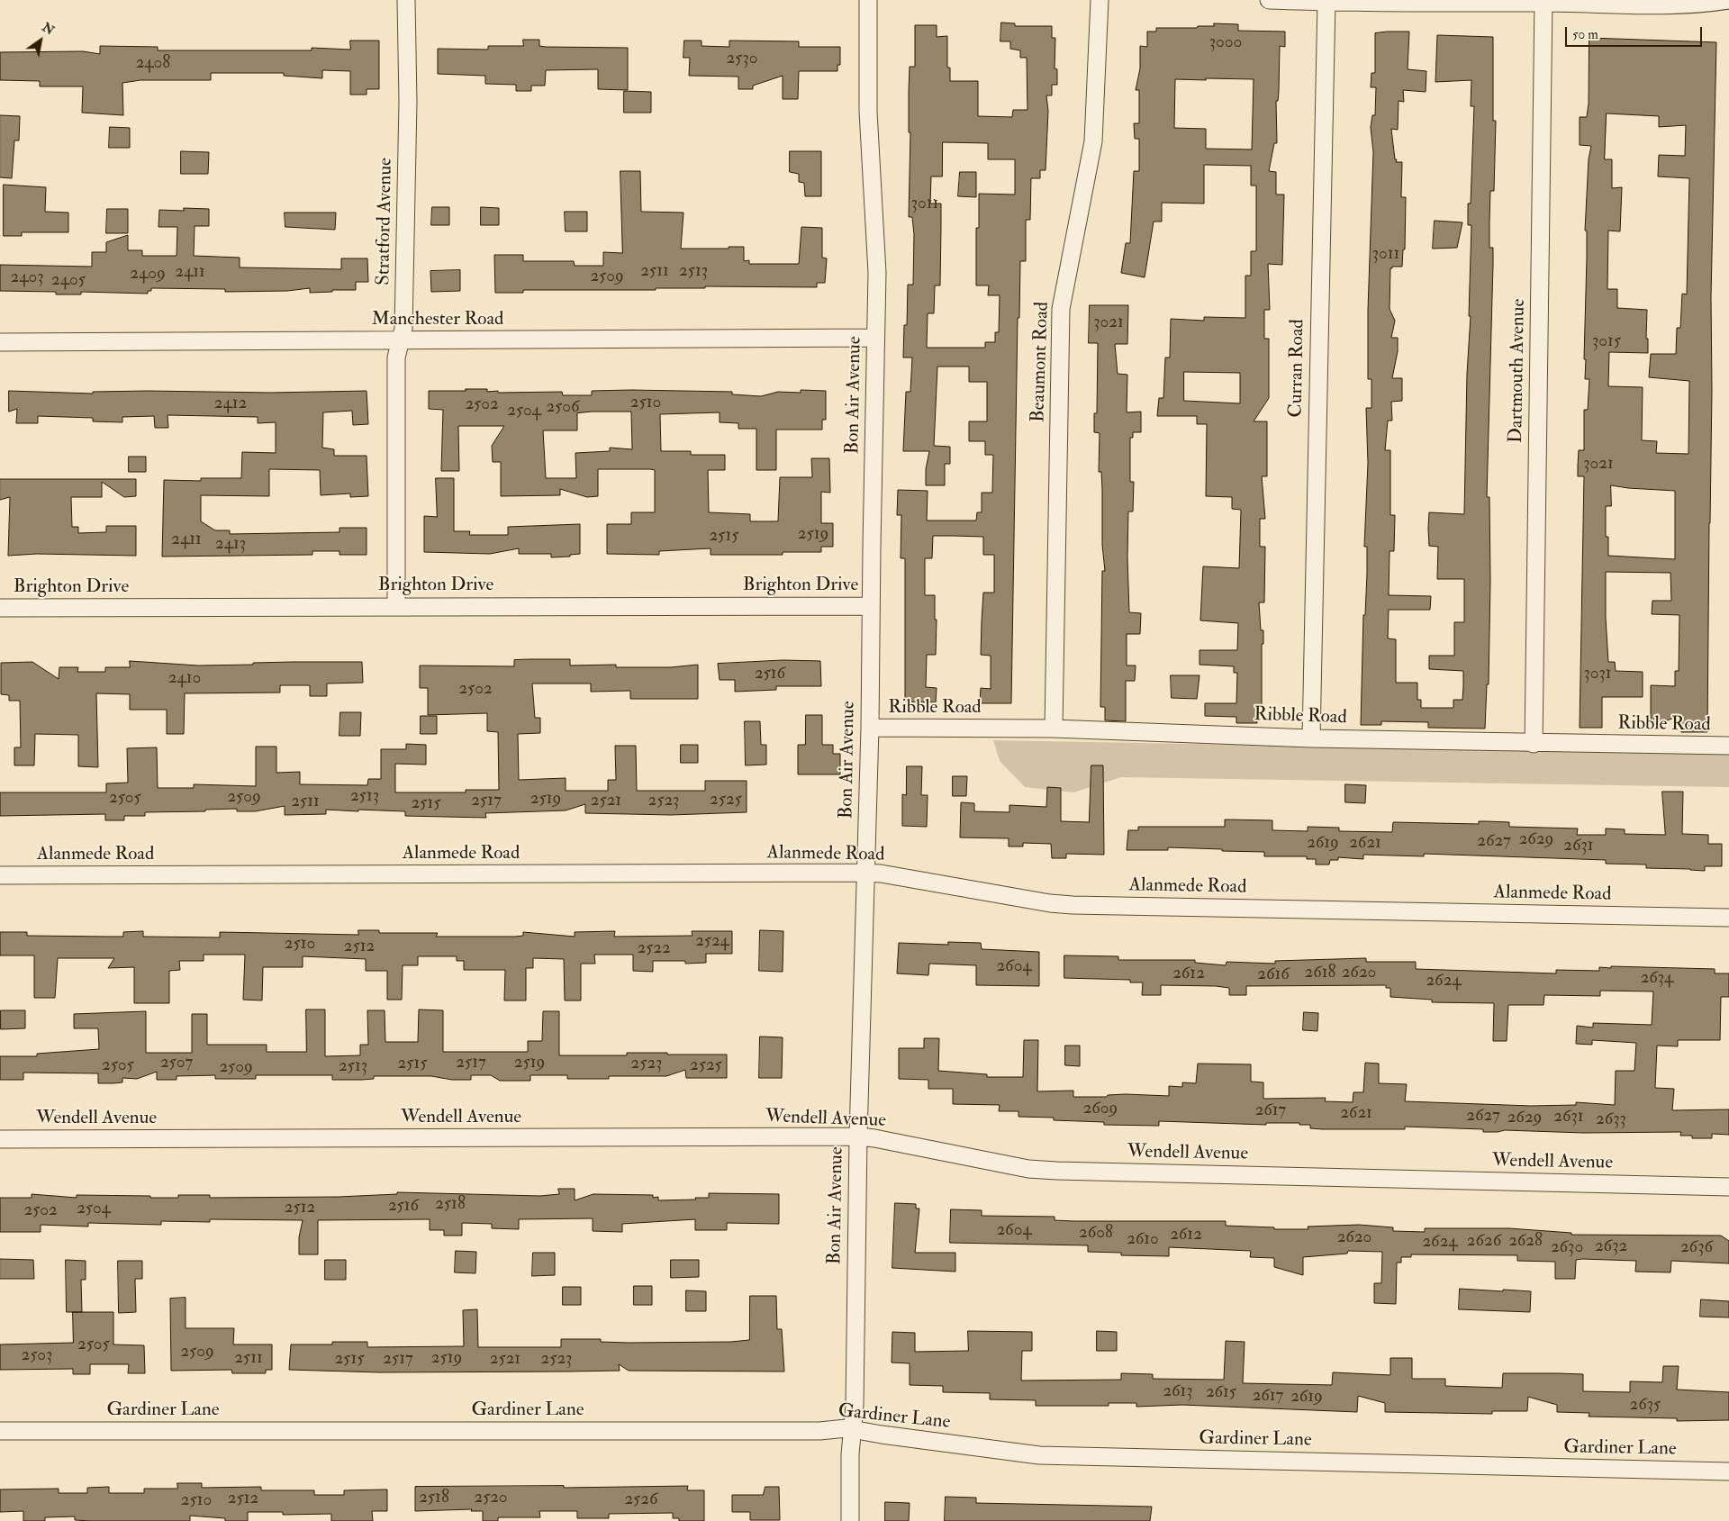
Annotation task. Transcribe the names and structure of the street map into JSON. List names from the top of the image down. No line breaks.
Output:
{"streets":{"street":["Stratford Avenue","Manchester Road","Beaumont Road","Curran Road","Dartmouth Avenue","Bon Air Avenue","Brighton Drive","Ribble Road","Alanmede Road","Wendell Avenue","Gardiner Lane"]},"crossings":[["Stratford Avenue","Manchester Road"],["Stratford Avenue","Brighton Drive"],["Manchester Road","Bon Air Avenue"],["Beaumont Road","Ribble Road"],["Curran Road","Ribble Road"],["Dartmouth Avenue","Ribble Road"],["Bon Air Avenue","Brighton Drive"],["Bon Air Avenue","Ribble Road"],["Bon Air Avenue","Alanmede Road"],["Bon Air Avenue","Wendell Avenue"],["Bon Air Avenue","Gardiner Lane"]],"house_numbers":["3000","2530","2408","3011","3011","2511","2513","2411","2409","2509","2403","2405","3021","3015","2510","2412","2502","2506","2504","3021","2519","2515","2411","2413","2516","3031","2410","2502","2513","2509","2505","2519","2525","2517","2521","2523","2511","2515","2629","2627","2619","2621","2631","2524","2510","2512","2522","2604","2618","2620","2612","2616","2634","2624","2507","2517","2519","2515","2523","2505","2525","2513","2509","2609","2617","2621","2627","2631","2629","2633","2518","2516","2512","2504","2502","2604","2608","2612","2620","2610","2626","2628","2624","2632","2630","2636","2505","2509","2503","2511","2519","2515","2517","2521","2523","2613","2615","2617","2619","2635","2518","2520","2512","2526","2510"],"scale_bar":"50 m","north":"top right"}
